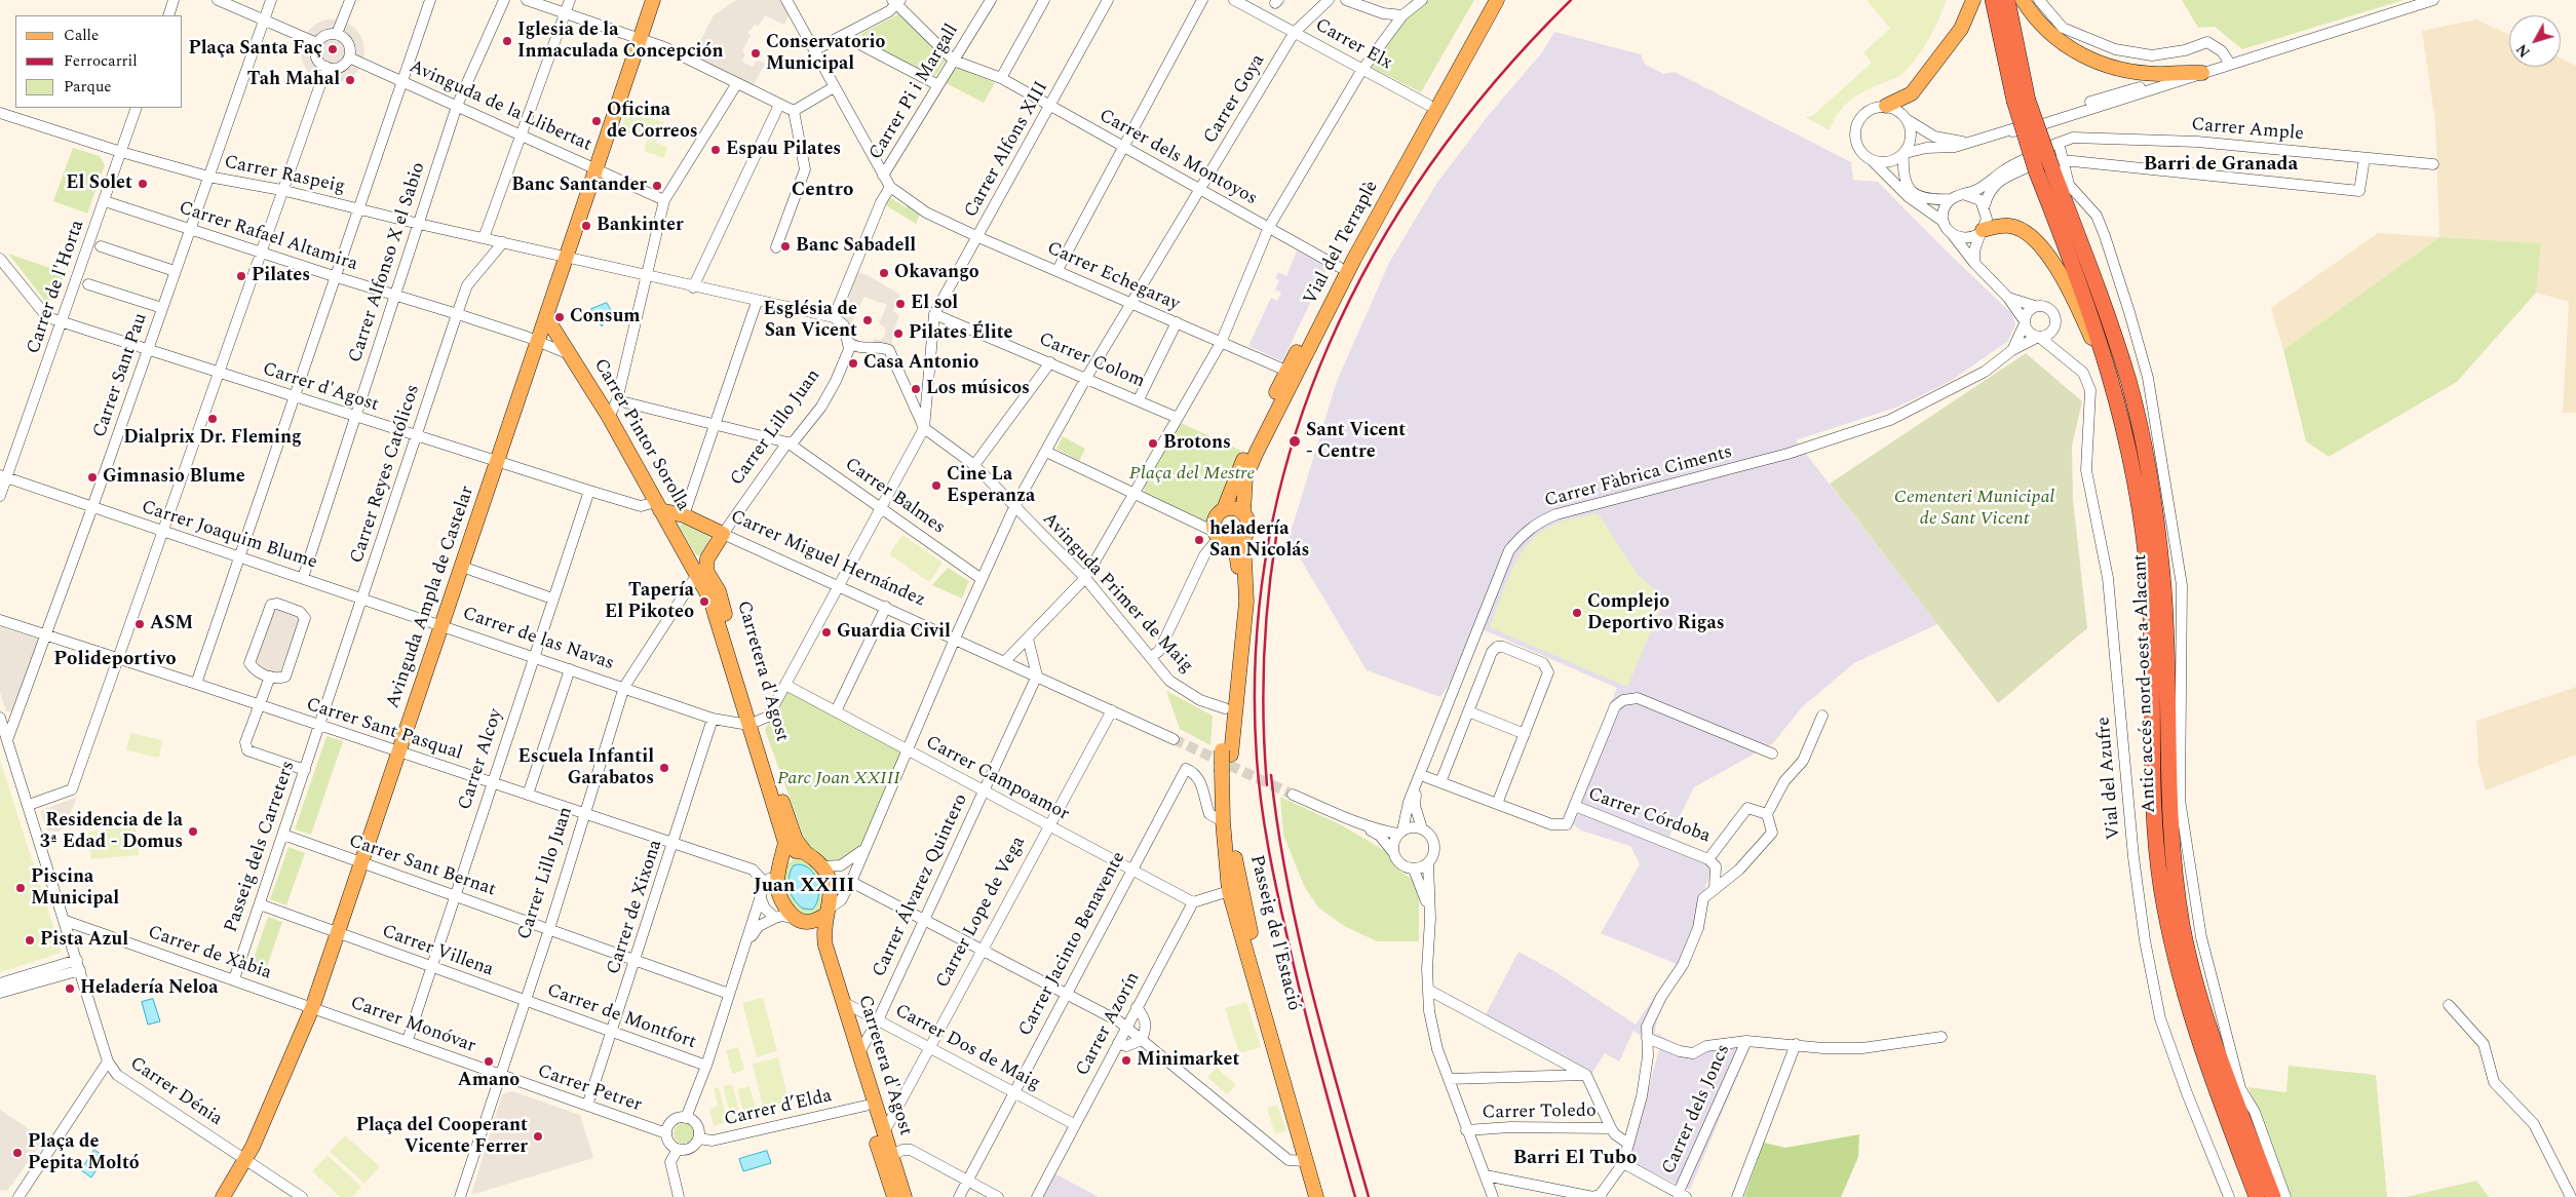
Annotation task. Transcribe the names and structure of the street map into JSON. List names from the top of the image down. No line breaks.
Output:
{"streets":{"highway":["Antic accés nord-oest a Alacant"],"main road":["Vial del Terraplè","Carrer Lillo Juan","Carrer Pintor Sorolla","Carrer Miguel Hernández","Avinguda Ampla de Castelar","Carretera d'Agost","Passeig de l'Estació"],"street":["Carrer Elx","Carrer Pi i Margall","Carrer Goya","Avinguda de la Llibertat","Carrer Ample","Carrer Alfons XIII","Carrer dels Montoyos","Carrer Raspeig","Carrer Rafael Altamira","Carrer Alfonso X el Sabio","Carrer Echegaray","Carrer de l'Horta","Carrer Colom","Carrer Sant Pau","Carrer d'Agost","Carrer Reyes Católicos","Carrer Fàbrica Ciments","Carrer Balmes","Carrer Joaquim Blume","Avinguda Primer de Maig","Carrer de las Navas","Carrer Sant Pasqual","Carrer Alcoy","Vial del Azufre","Carrer Campoamor","Carrer Córdoba","Passeig dels Carreters","Carrer Sant Bernat","Carrer Álvarez Quintero","Carrer de Xixona","Carrer Lope de Vega","Carrer Jacinto Benavente","Carrer Villena","Carrer de Xàbia","Carrer de Montfort","Carrer Azorín","Carrer Monóvar","Carrer Dos de Maig","Carrer Petrer","Carrer Dénia","Carrer d’Elda","Carrer dels Joncs","Carrer Toledo"]},"crossings":[["Carrer Elx","Carrer Goya"],["Carrer Elx","Vial del Terraplè"],["Carrer Pi i Margall","Carrer dels Montoyos"],["Carrer Goya","Carrer dels Montoyos"],["Carrer Goya","Carrer Echegaray"],["Carrer Goya","Carrer Colom"],["Carrer Goya","Carrer Balmes"],["Carrer Goya","Carrer Miguel Hernández"],["Carrer Goya","Avinguda Primer de Maig"],["Carrer Goya","Carretera d'Agost"],["Carrer Goya","Carrer Campoamor"],["Avinguda de la Llibertat","Carrer Alfonso X el Sabio"],["Avinguda de la Llibertat","Avinguda Ampla de Castelar"],["Carrer Alfons XIII","Carrer dels Montoyos"],["Carrer Alfons XIII","Carrer Echegaray"],["Carrer Alfons XIII","Carrer Colom"],["Carrer dels Montoyos","Vial del Terraplè"],["Carrer Raspeig","Carrer Alfonso X el Sabio"],["Carrer Raspeig","Carrer de l'Horta"],["Carrer Raspeig","Carrer Sant Pau"],["Carrer Raspeig","Carrer Reyes Católicos"],["Carrer Raspeig","Avinguda Ampla de Castelar"],["Carrer Rafael Altamira","Carrer Alfonso X el Sabio"],["Carrer Rafael Altamira","Carrer de l'Horta"],["Carrer Rafael Altamira","Carrer Sant Pau"],["Carrer Rafael Altamira","Carrer Pintor Sorolla"],["Carrer Rafael Altamira","Carrer Reyes Católicos"],["Carrer Rafael Altamira","Avinguda Ampla de Castelar"],["Vial del Terraplè","Carrer Echegaray"],["Vial del Terraplè","Passeig de l'Estació"],["Carrer Alfonso X el Sabio","Carrer d'Agost"],["Carrer Alfonso X el Sabio","Carrer Joaquim Blume"],["Carrer de l'Horta","Carrer d'Agost"],["Carrer de l'Horta","Carrer Joaquim Blume"],["Carrer Sant Pau","Carrer d'Agost"],["Carrer Sant Pau","Carrer Joaquim Blume"],["Carrer Sant Pau","Carrer Sant Pasqual"],["Carrer Sant Pau","Carrer Dénia"],["Carrer d'Agost","Carrer Pintor Sorolla"],["Carrer d'Agost","Carrer Reyes Católicos"],["Carrer d'Agost","Carrer Miguel Hernández"],["Carrer d'Agost","Avinguda Ampla de Castelar"],["Carrer d'Agost","Carrer Alcoy"],["Carrer Lillo Juan","Carrer Pintor Sorolla"],["Carrer Lillo Juan","Carrer Balmes"],["Carrer Lillo Juan","Carrer Miguel Hernández"],["Carrer Lillo Juan","Carrer de las Navas"],["Carrer Lillo Juan","Carretera d'Agost"],["Carrer Lillo Juan","Carrer Sant Pasqual"],["Carrer Lillo Juan","Carrer Sant Bernat"],["Carrer Lillo Juan","Carrer Villena"],["Carrer Lillo Juan","Carrer de Montfort"],["Carrer Lillo Juan","Carrer Monóvar"],["Carrer Lillo Juan","Carrer Petrer"],["Carrer Pintor Sorolla","Carrer Miguel Hernández"],["Carrer Pintor Sorolla","Avinguda Ampla de Castelar"],["Carrer Pintor Sorolla","Carretera d'Agost"],["Carrer Reyes Católicos","Carrer Joaquim Blume"],["Carrer Reyes Católicos","Carrer Sant Pasqual"],["Carrer Reyes Católicos","Passeig dels Carreters"],["Carrer Fàbrica Ciments","Vial del Azufre"],["Carrer Joaquim Blume","Avinguda Ampla de Castelar"],["Carrer Joaquim Blume","Carrer de las Navas"],["Carrer Miguel Hernández","Carrer Álvarez Quintero"],["Carrer Miguel Hernández","Carrer Lope de Vega"],["Avinguda Primer de Maig","Passeig de l'Estació"],["Avinguda Ampla de Castelar","Carrer de las Navas"],["Avinguda Ampla de Castelar","Carrer Sant Pasqual"],["Avinguda Ampla de Castelar","Carrer Sant Bernat"],["Avinguda Ampla de Castelar","Carrer Villena"],["Avinguda Ampla de Castelar","Carrer de Xàbia"],["Avinguda Ampla de Castelar","Carrer Monóvar"],["Avinguda Ampla de Castelar","Carrer Dénia"],["Carrer de las Navas","Carretera d'Agost"],["Carrer de las Navas","Carrer Alcoy"],["Carrer de las Navas","Carrer de Xixona"],["Carretera d'Agost","Carrer Álvarez Quintero"],["Carretera d'Agost","Carrer Lope de Vega"],["Carretera d'Agost","Carrer Dos de Maig"],["Carretera d'Agost","Carrer d’Elda"],["Carrer Sant Pasqual","Carrer Alcoy"],["Carrer Sant Pasqual","Passeig dels Carreters"],["Carrer Sant Pasqual","Carrer de Xixona"],["Carrer Alcoy","Carrer Sant Bernat"],["Carrer Alcoy","Carrer Villena"],["Carrer Alcoy","Carrer Monóvar"],["Carrer Campoamor","Carrer Álvarez Quintero"],["Carrer Campoamor","Carrer Lope de Vega"],["Carrer Campoamor","Carrer Jacinto Benavente"],["Carrer Campoamor","Carrer Azorín"],["Passeig dels Carreters","Carrer Sant Bernat"],["Passeig dels Carreters","Carrer Villena"],["Passeig dels Carreters","Carrer de Xàbia"],["Carrer Sant Bernat","Carrer de Xixona"],["Carrer Álvarez Quintero","Carrer Dos de Maig"],["Carrer de Xixona","Carrer de Montfort"],["Carrer de Xixona","Carrer Petrer"],["Carrer Lope de Vega","Carrer Dos de Maig"],["Passeig de l'Estació","Carrer Jacinto Benavente"],["Carrer Jacinto Benavente","Carrer Dos de Maig"],["Carrer Villena","Carrer de Montfort"],["Carrer de Xàbia","Carrer Monóvar"],["Carrer de Xàbia","Carrer Dénia"],["Carrer Azorín","Carrer Dos de Maig"],["Carrer Monóvar","Carrer Petrer"],["Carrer Petrer","Carrer d’Elda"]],"districts":["Barri de Granada","Centro","Polideportivo","Juan XXIII","Barri El Tubo"],"parks":["Plaça del Mestre","Cementeri Municipal de Sant Vicent","Parc Joan XXIII"],"places":["Iglesia de la Inmaculada Concepción","Plaça Santa Faç","Conservatorio Municipal","Tah Mahal","Oficina de Correos","Espau Pilates","El Solet","Banc Santander","Bankinter","Banc Sabadell","Okavango","Pilates","El sol","Consum","Església de San Vicent","Pilates Élite","Casa Antonio","Los músicos","Dialprix Dr. Fleming","Sant Vicent - Centre","Brotons","Gimnasio Blume","Cine La Esperanza","heladería San Nicolás","Tapería El Pikoteo","Complejo Deportivo Rigas","ASM","Guardia Civil","Escuela Infantil Garabatos","Residencia de la 3ª Edad - Domus","Piscina Municipal","Pista Azul","Heladería Neloa","Minimarket","Amano","Plaça del Cooperant Vicente Ferrer","Plaça de Pepita Moltó"],"legend":["Calle","Ferrocarril","Parque"],"north":"bottom left"}
